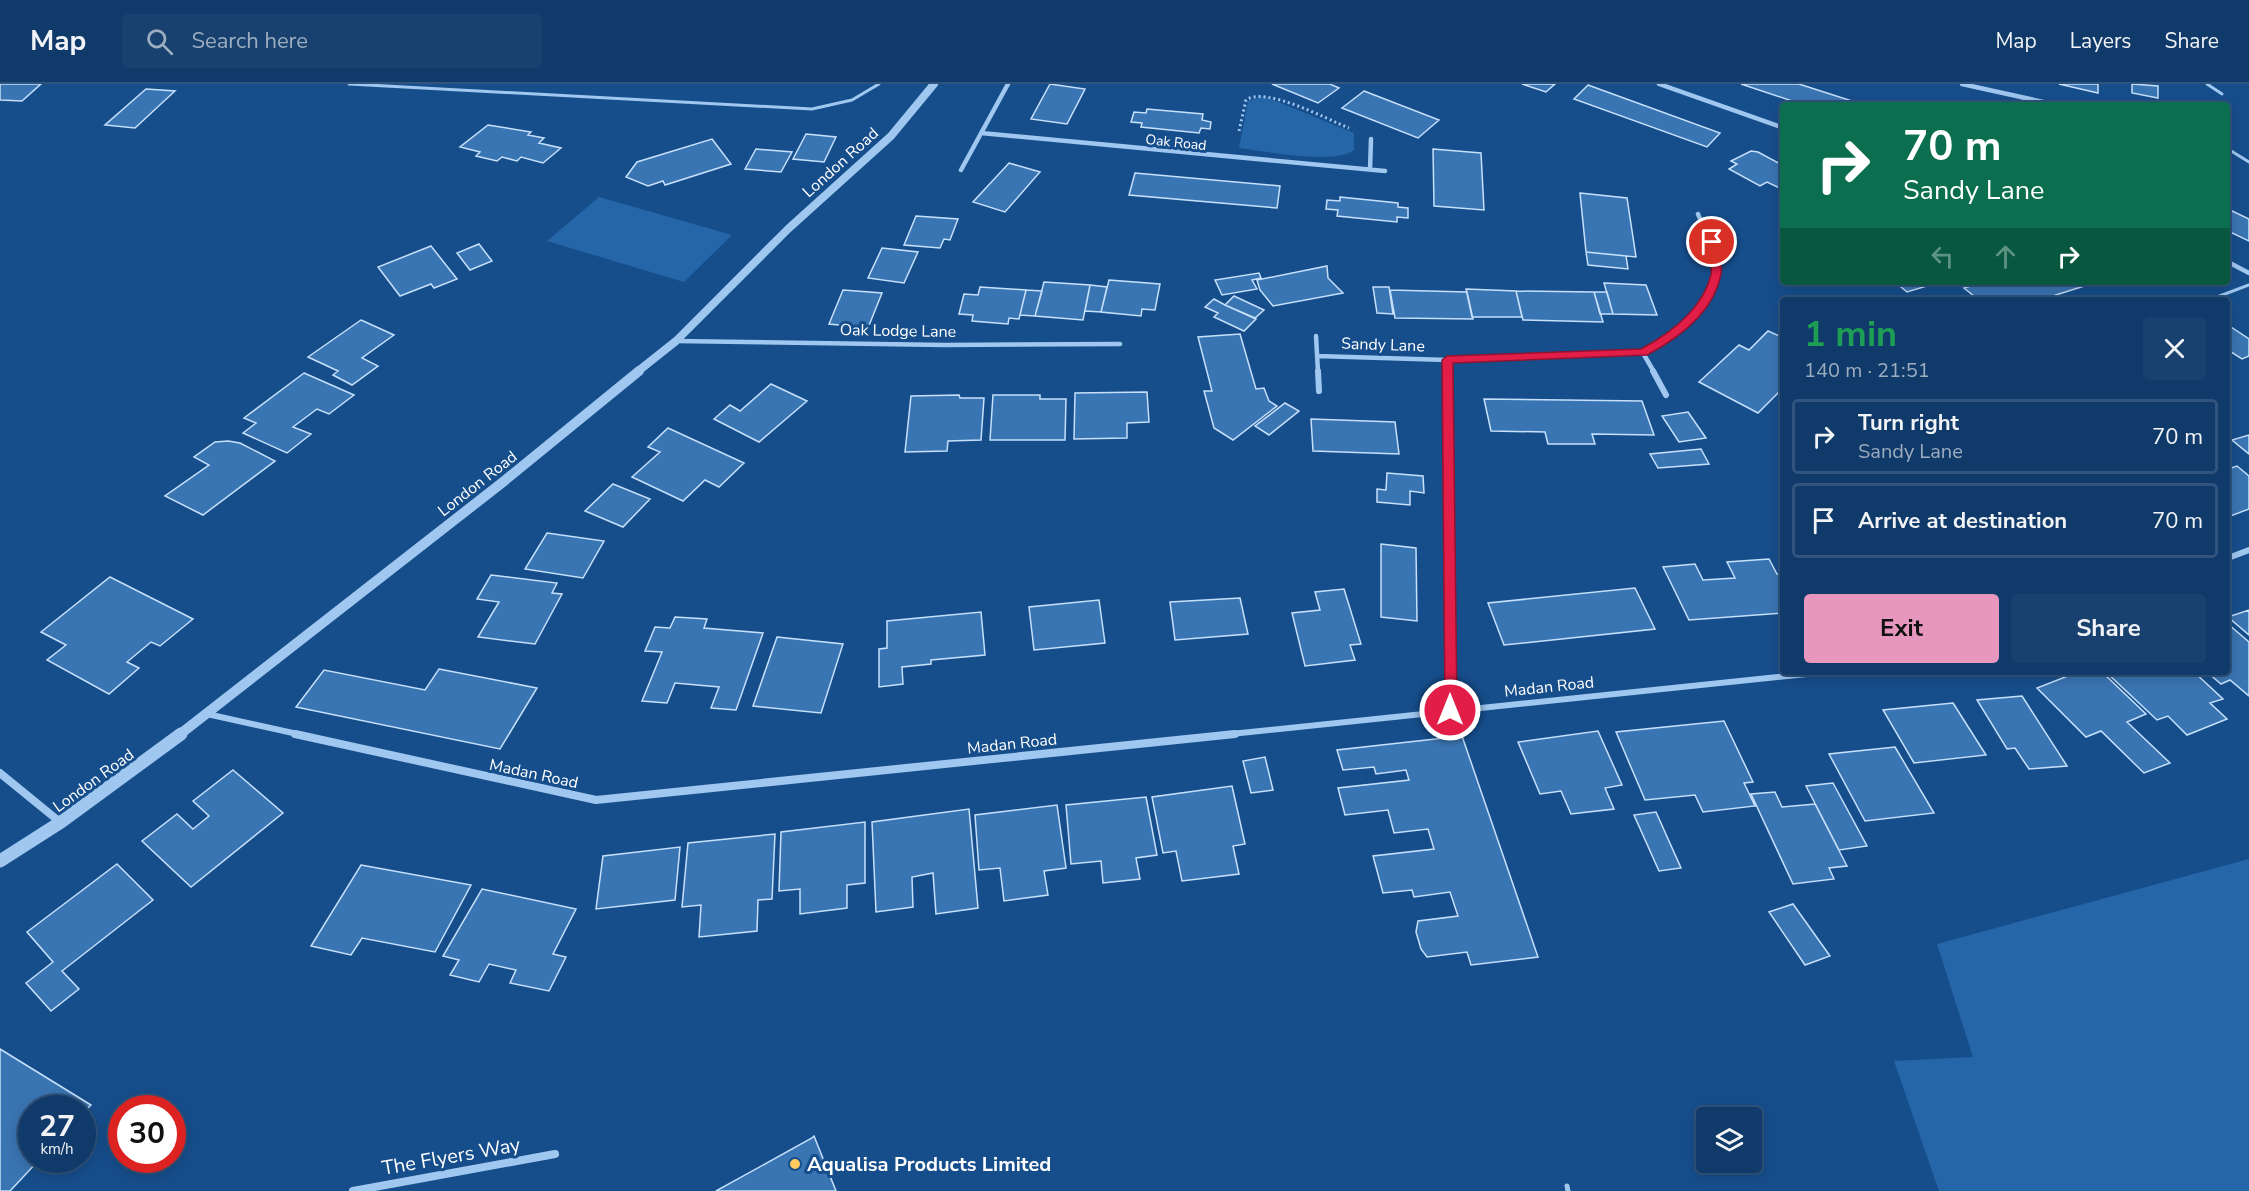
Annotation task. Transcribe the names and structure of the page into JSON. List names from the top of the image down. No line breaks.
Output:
{"streets":{"street":["Oak Road","London Road","Oak Lodge Lane","Sandy Lane","Madan Road","The Flyers Way"]},"crossings":[["London Road","Oak Lodge Lane"],["London Road","Madan Road"],["Sandy Lane","Madan Road"]],"places":["Aqualisa Products Limited"],"page":{"header":"Map","search":"Search here","nav":["Map","Layers","Share"],"turn":["70 m","Sandy Lane"],"heading":["1 min","140 m · 21:51"],"list":[{"name":"Turn right","note":"Sandy Lane","value":"70 m"},{"name":"Arrive at destination","value":"70 m"}],"buttons":["Exit","Share"],"speed":"27 km/h","limit":"30"}}
